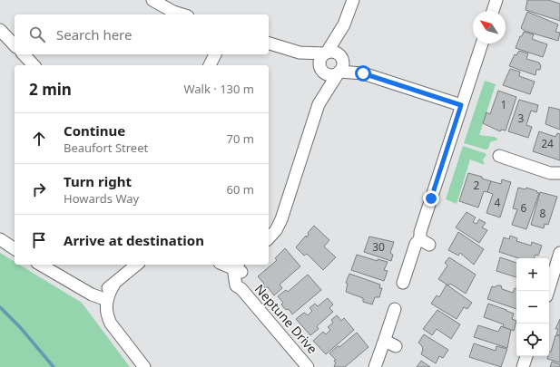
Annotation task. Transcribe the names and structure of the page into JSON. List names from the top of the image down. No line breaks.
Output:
{"streets":{"street":["Neptune Drive"]},"house_numbers":["1","3","24","2","4","6","8","30"],"north":"top left","page":{"search":"Search here","heading":["2 min","Walk · 130 m"],"list":[["Continue","Beaufort Street","70 m"],["Turn right","Howards Way","60 m"],"Arrive at destination"],"map_buttons":["+","−"]}}
